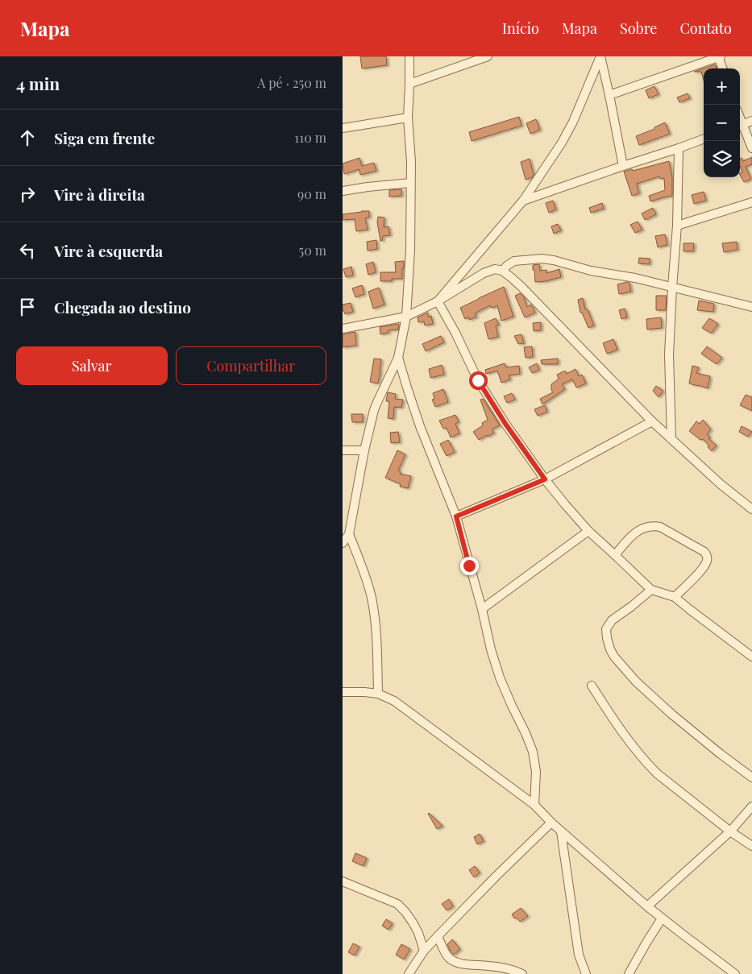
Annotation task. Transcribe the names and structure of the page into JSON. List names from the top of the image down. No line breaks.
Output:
{"page":{"header":"Mapa","nav":["Início","Mapa","Sobre","Contato"],"heading":["4 min","A pé · 250 m"],"map_buttons":["+","−"],"list":[["Siga em frente","110 m"],["Vire à direita","90 m"],["Vire à esquerda","50 m"],"Chegada ao destino"],"buttons":["Salvar","Compartilhar"]}}
